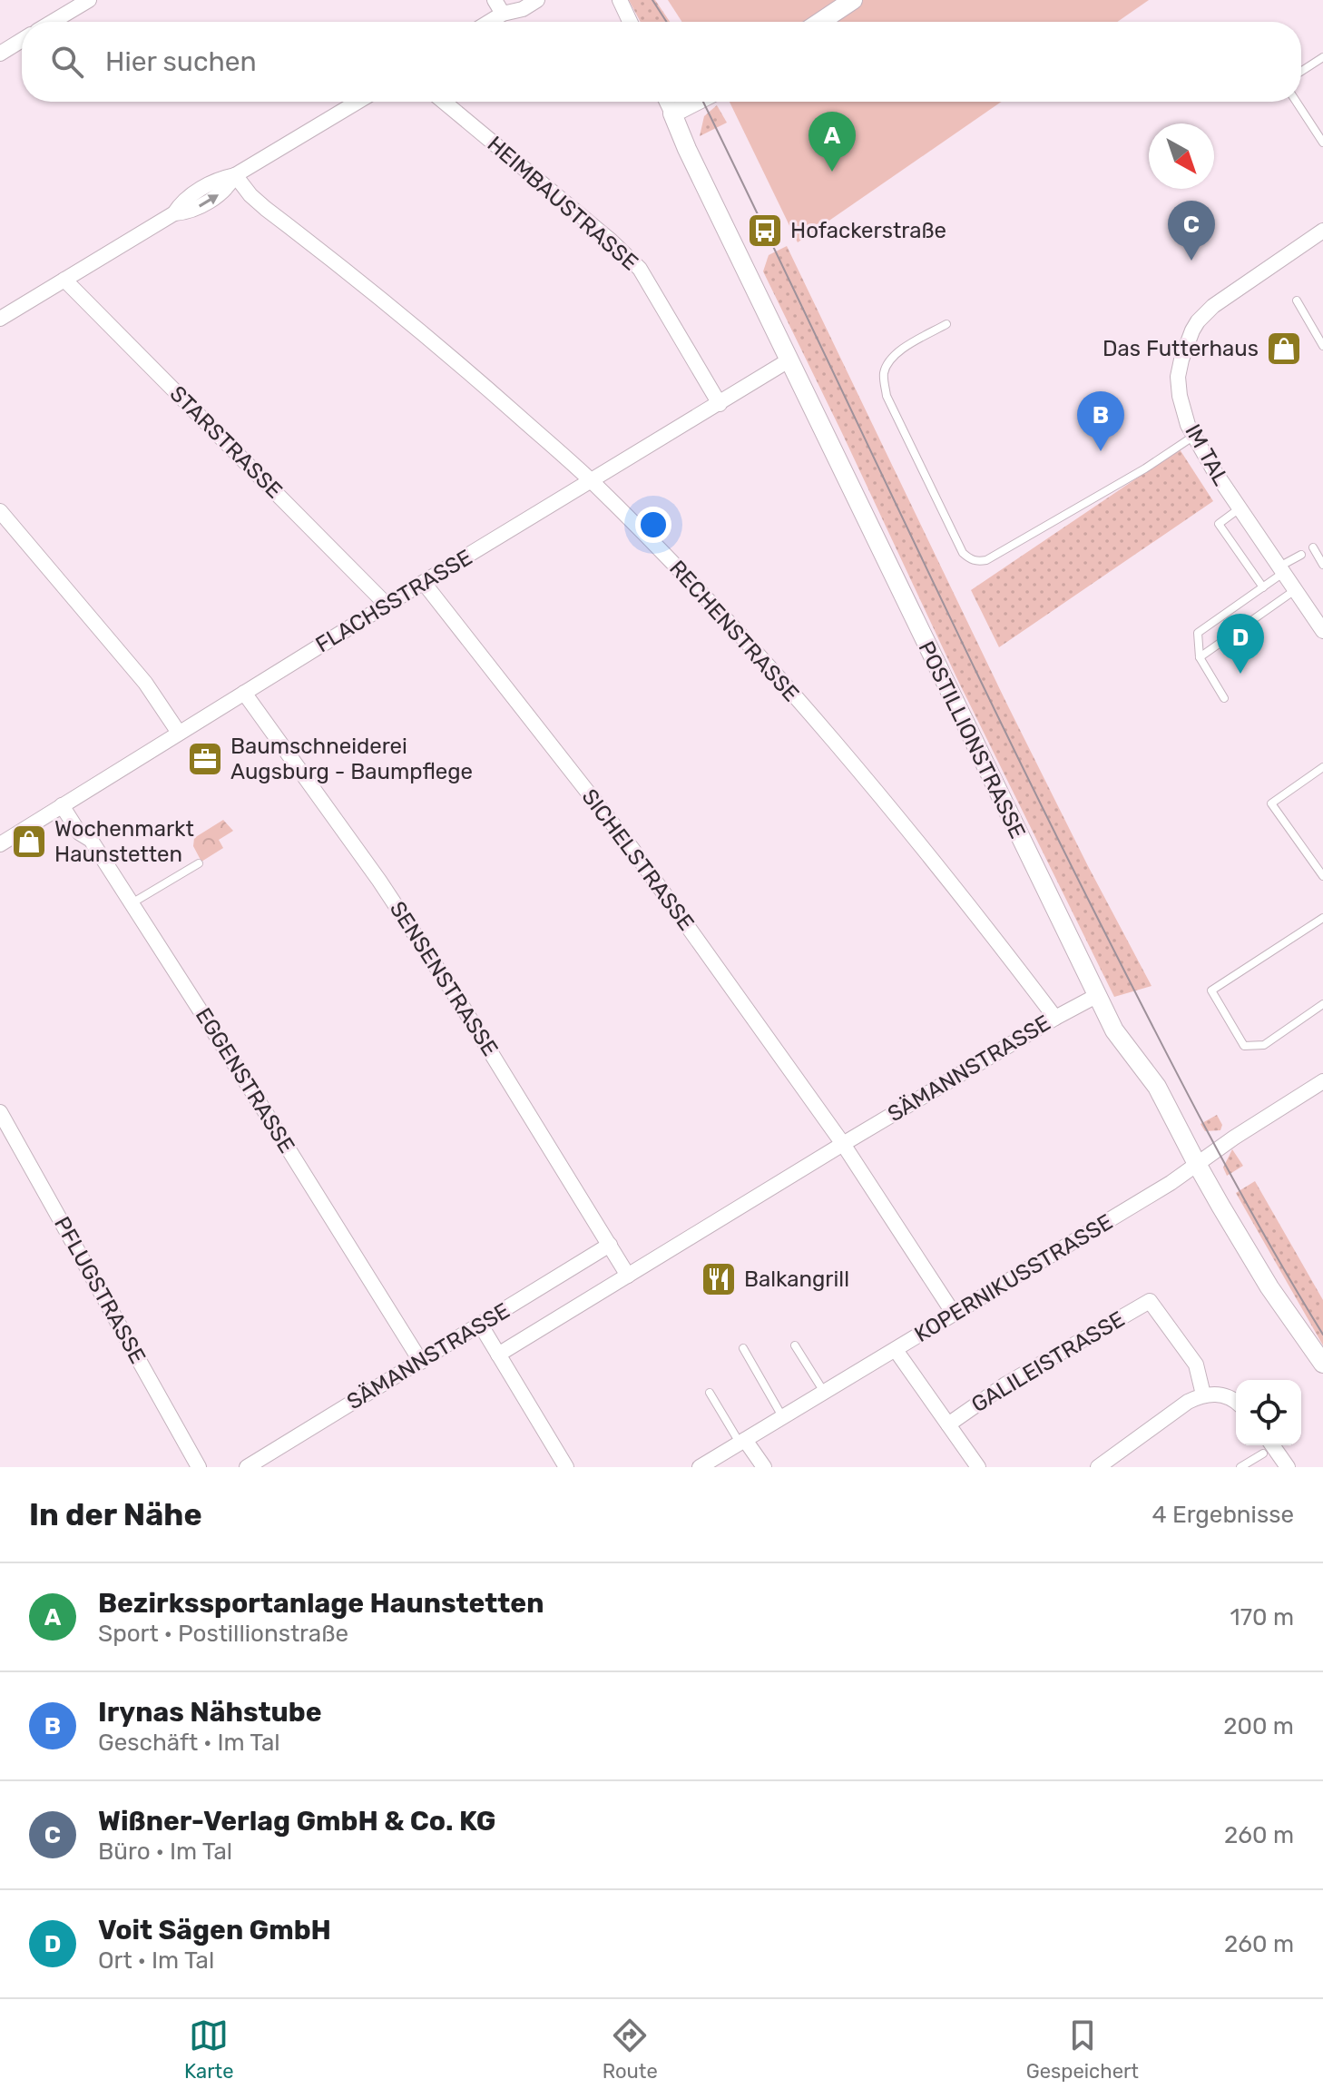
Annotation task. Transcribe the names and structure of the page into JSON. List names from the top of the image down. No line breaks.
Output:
{"streets":{"street":["HEIMBAUSTRASSE","STARSTRASSE","IM TAL","FLACHSSTRASSE","RECHENSTRASSE","POSTILLIONSTRASSE","SICHELSTRASSE","SENSENSTRASSE","SÄMANNSTRASSE","EGGENSTRASSE","KOPERNIKUSSTRASSE","PFLUGSTRASSE","GALILEISTRASSE"]},"crossings":[["HEIMBAUSTRASSE","FLACHSSTRASSE"],["STARSTRASSE","FLACHSSTRASSE"],["FLACHSSTRASSE","RECHENSTRASSE"],["FLACHSSTRASSE","POSTILLIONSTRASSE"],["FLACHSSTRASSE","SICHELSTRASSE"],["FLACHSSTRASSE","SENSENSTRASSE"],["FLACHSSTRASSE","EGGENSTRASSE"],["RECHENSTRASSE","SÄMANNSTRASSE"],["POSTILLIONSTRASSE","SÄMANNSTRASSE"],["POSTILLIONSTRASSE","KOPERNIKUSSTRASSE"],["SICHELSTRASSE","SÄMANNSTRASSE"],["SENSENSTRASSE","SÄMANNSTRASSE"],["SÄMANNSTRASSE","EGGENSTRASSE"],["KOPERNIKUSSTRASSE","GALILEISTRASSE"]],"places":{"bus stop":["Hofackerstraße"],"shop":["Das Futterhaus","Wochenmarkt Haunstetten"],"office":["Baumschneiderei Augsburg - Baumpflege"],"restaurant":["Balkangrill"]},"north":"bottom right","page":{"search":"Hier suchen","pins":["A","C","B","D"],"heading":["In der Nähe","4 Ergebnisse"],"list":[{"mark":"A","name":"Bezirkssportanlage Haunstetten","note":"Sport · Postillionstraße","value":"170 m"},{"mark":"B","name":"Irynas Nähstube","note":"Geschäft · Im Tal","value":"200 m"},{"mark":"C","name":"Wißner-Verlag GmbH & Co. KG","note":"Büro · Im Tal","value":"260 m"},{"mark":"D","name":"Voit Sägen GmbH","note":"Ort · Im Tal","value":"260 m"}],"nav":["Karte","Route","Gespeichert"]}}
